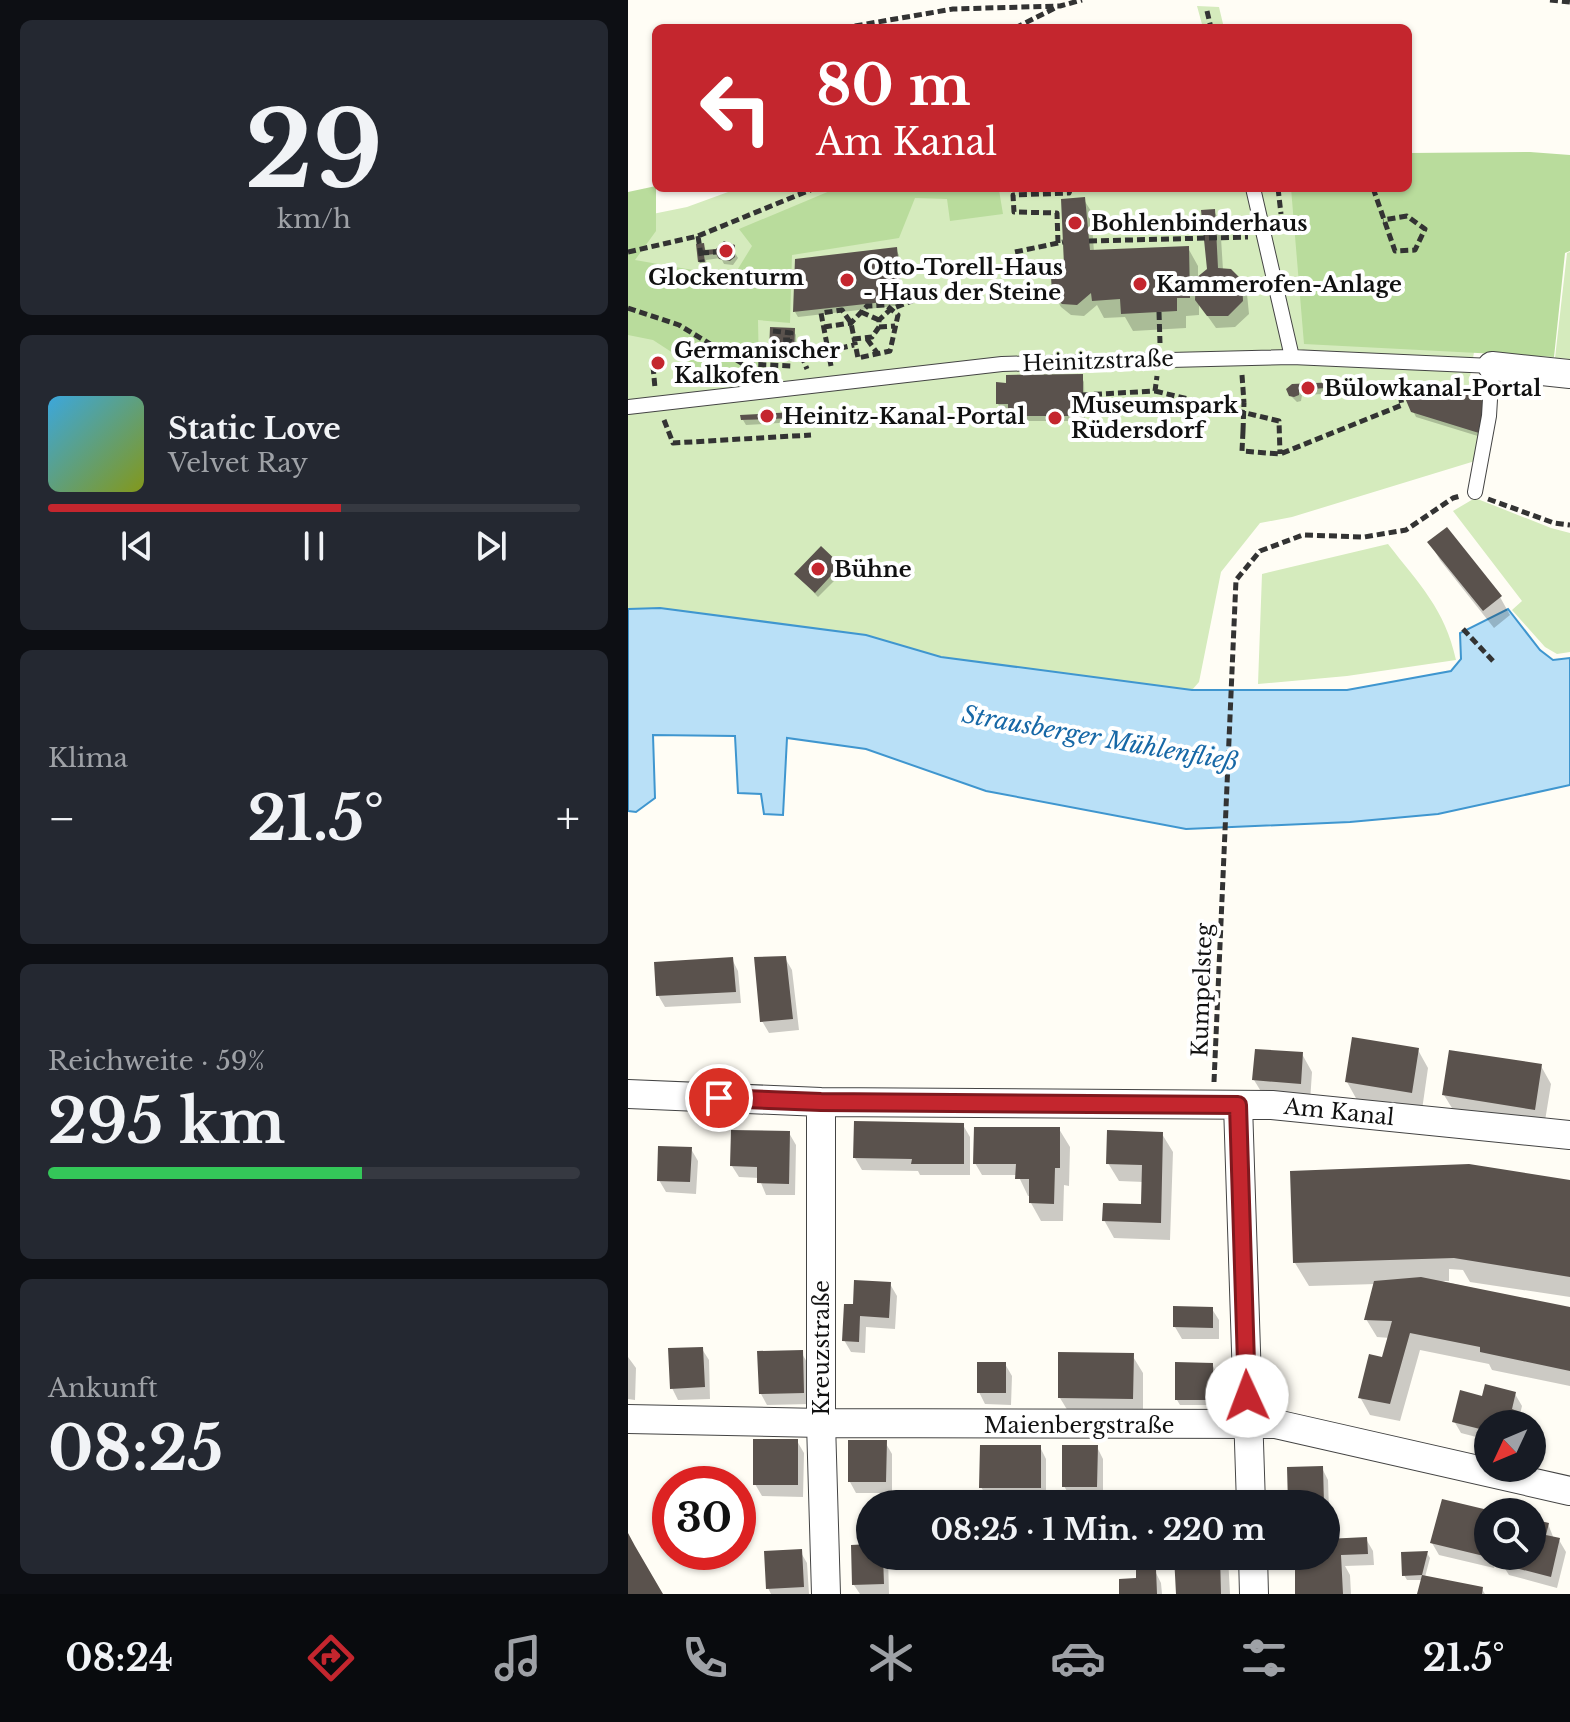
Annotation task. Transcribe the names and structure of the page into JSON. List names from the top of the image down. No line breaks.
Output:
{"streets":{"street":["Heinitzstraße","Am Kanal","Kreuzstraße","Maienbergstraße"],"path":["Kumpelsteg"]},"crossings":[["Kumpelsteg","Am Kanal"],["Am Kanal","Kreuzstraße"],["Kreuzstraße","Maienbergstraße"]],"water":["Strausberger Mühlenfließ"],"places":["Bohlenbinderhaus","Glockenturm","Otto-Torell-Haus - Haus der Steine","Kammerofen-Anlage","Germanischer Kalkofen","Bülowkanal-Portal","Heinitz-Kanal-Portal","Museumspark Rüdersdorf","Bühne"],"north":"bottom left","page":{"tile":[["29","km/h"],"Klima",["Reichweite · 59%","295 km"],["Ankunft","08:25"]],"turn":["80 m","Am Kanal"],"song":["Static Love","Velvet Ray"],"heat":["−","21.5°","+"],"limit":"30","trip":"08:25 · 1 Min. · 220 m","tabs":["08:24","21.5°"]}}
